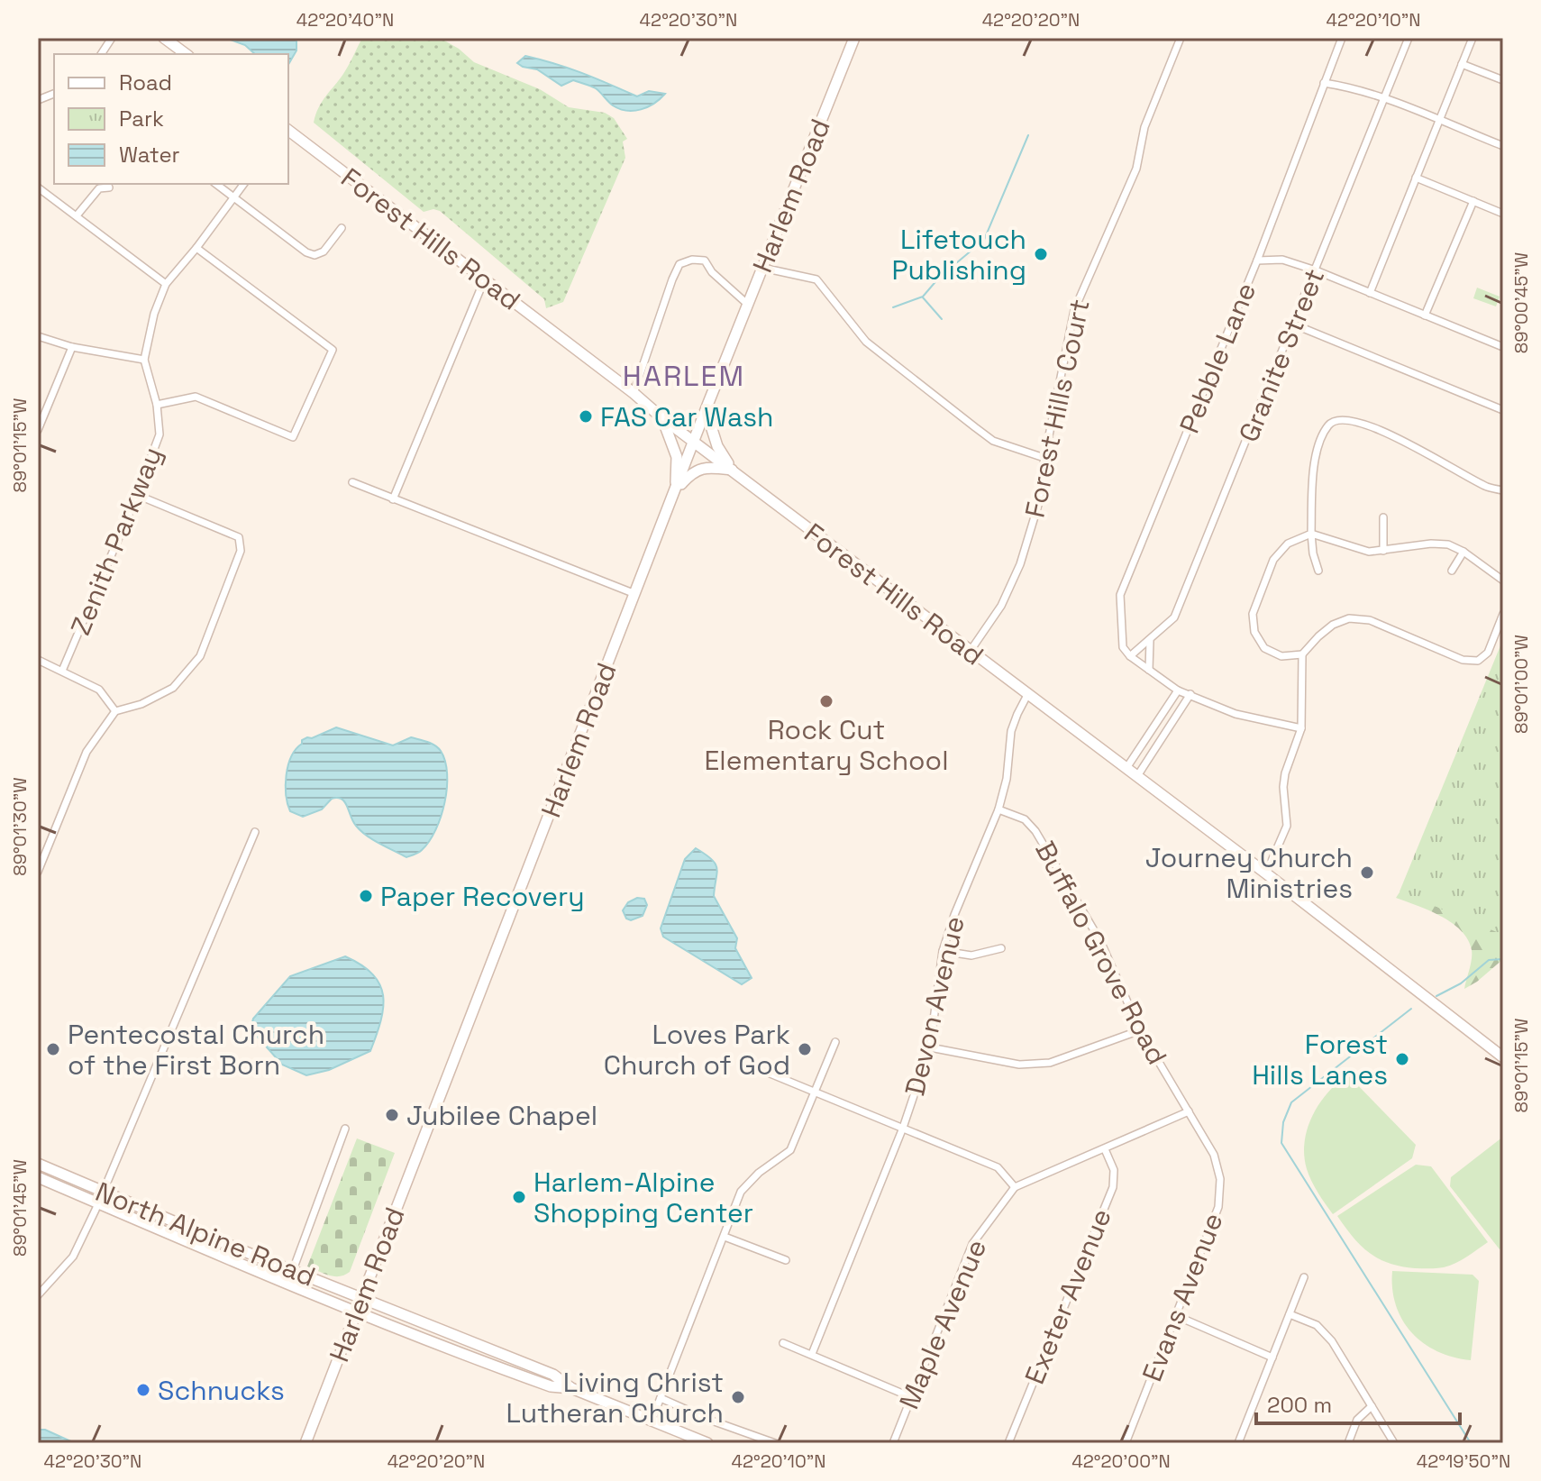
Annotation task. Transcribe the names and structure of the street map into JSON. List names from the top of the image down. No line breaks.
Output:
{"streets":{"main road":["Harlem Road","Forest Hills Road","North Alpine Road"],"street":["Granite Street","Pebble Lane","Forest Hills Court","Zenith Parkway","Buffalo Grove Road","Devon Avenue","Exeter Avenue","Evans Avenue","Maple Avenue"]},"crossings":[["Harlem Road","Forest Hills Road"],["Harlem Road","North Alpine Road"],["Forest Hills Road","Forest Hills Court"],["Forest Hills Road","Devon Avenue"],["Granite Street","Pebble Lane"],["Buffalo Grove Road","Devon Avenue"],["Buffalo Grove Road","Evans Avenue"]],"districts":["HARLEM"],"places":["Lifetouch Publishing","FAS Car Wash","Rock Cut Elementary School","Journey Church Ministries","Paper Recovery","Pentecostal Church of the First Born","Loves Park Church of God","Forest Hills Lanes","Jubilee Chapel","Harlem-Alpine Shopping Center","Schnucks","Living Christ Lutheran Church"],"legend":["Road","Park","Water"],"scale_bar":"200 m","coordinates":["42°20'40\"N","42°20'30\"N","42°20'20\"N","42°20'10\"N","89°00'45\"W","89°01'15\"W","89°01'00\"W","89°01'30\"W","89°01'45\"W","42°20'00\"N","42°19'50\"N"]}
